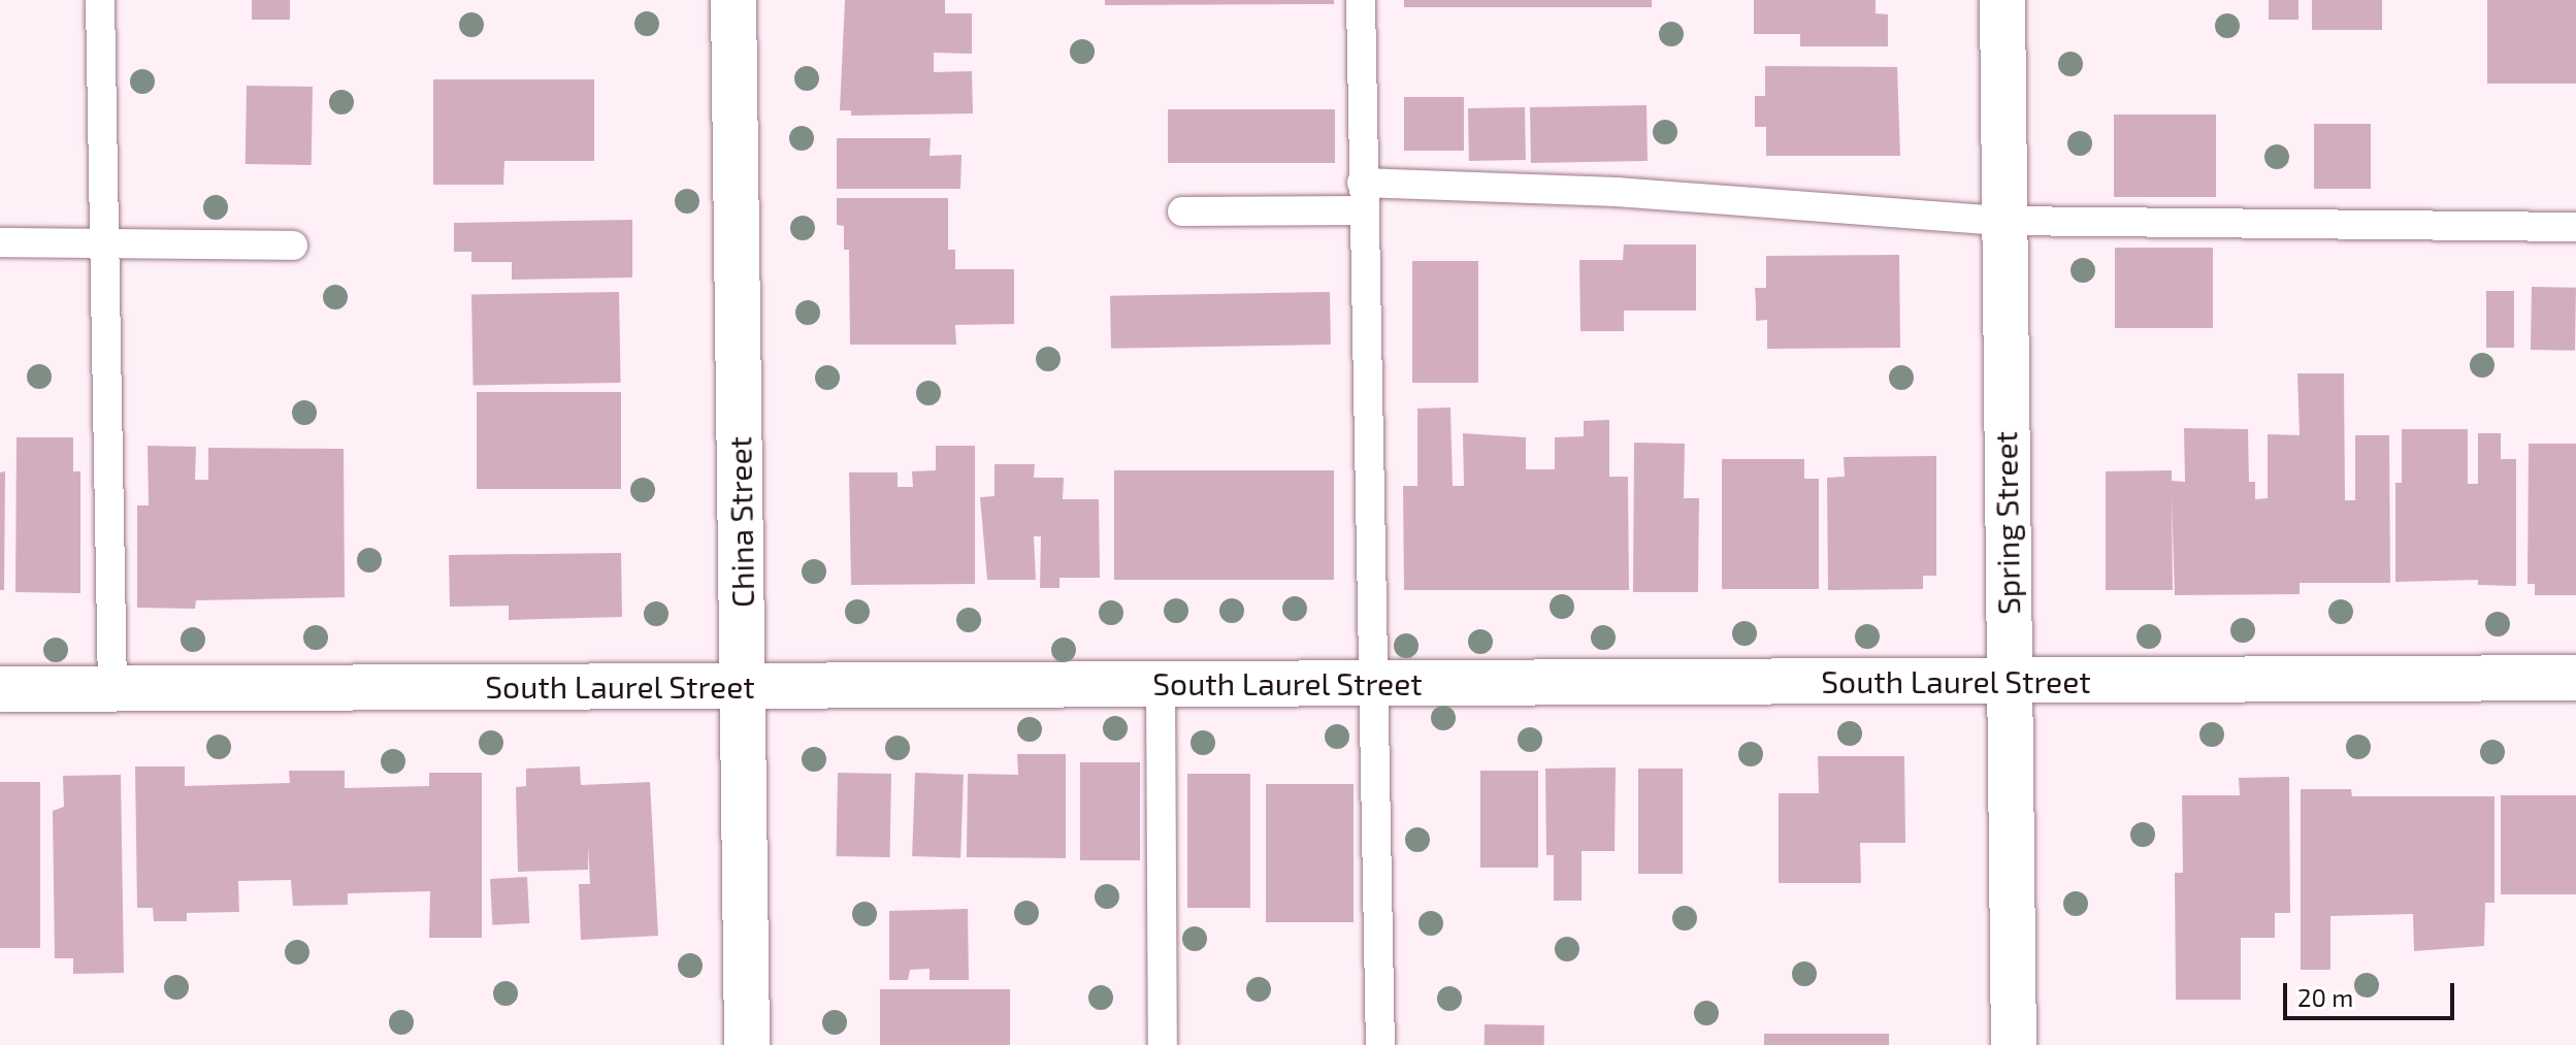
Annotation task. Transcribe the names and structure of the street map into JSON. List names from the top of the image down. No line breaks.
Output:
{"streets":{"street":["China Street","Spring Street","South Laurel Street"]},"crossings":[["China Street","South Laurel Street"],["Spring Street","South Laurel Street"]],"scale_bar":"20 m"}
